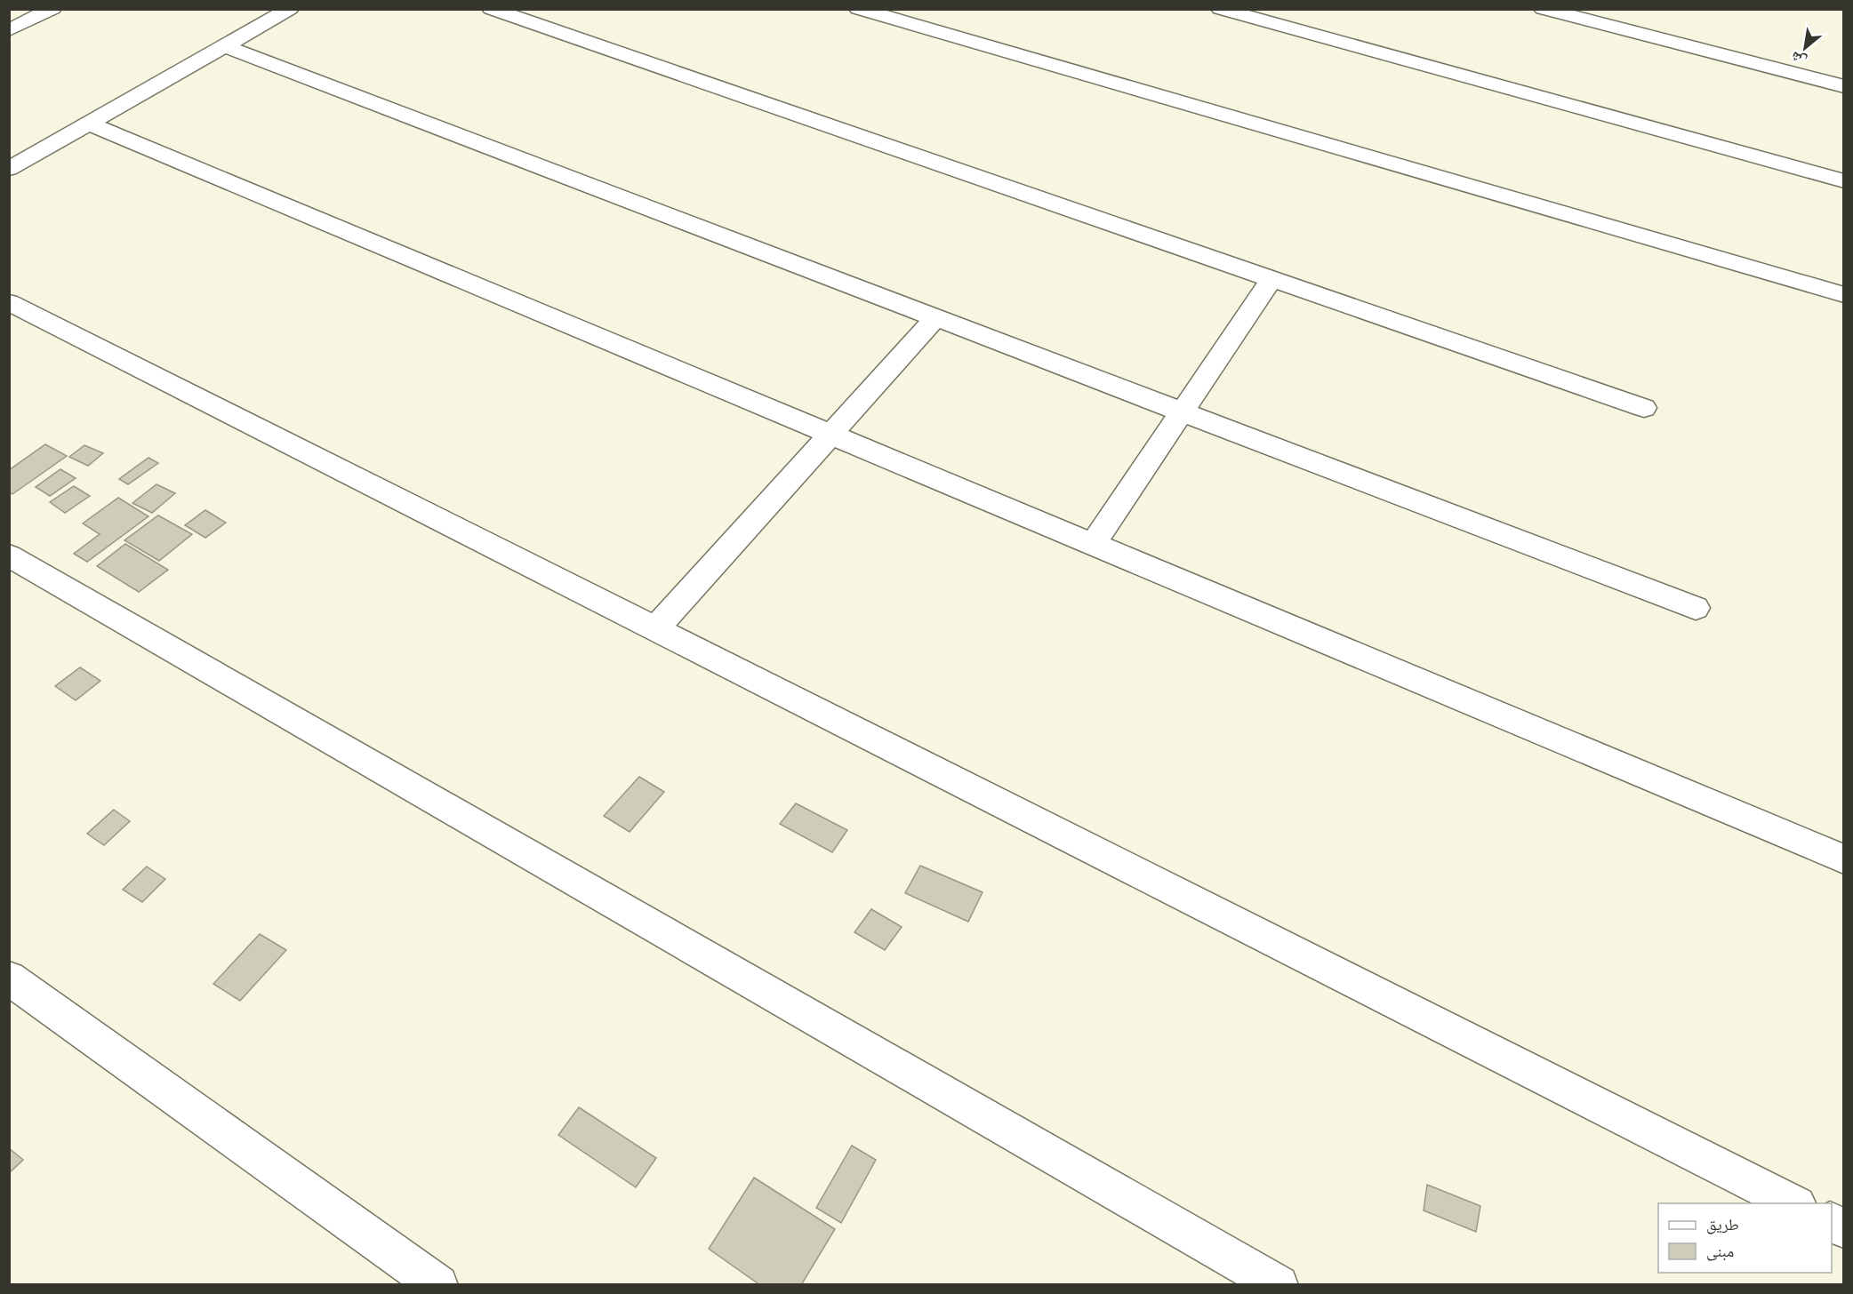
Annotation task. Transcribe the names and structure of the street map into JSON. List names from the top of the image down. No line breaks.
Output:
{"legend":["طريق","مبنى"],"north":"bottom left"}
